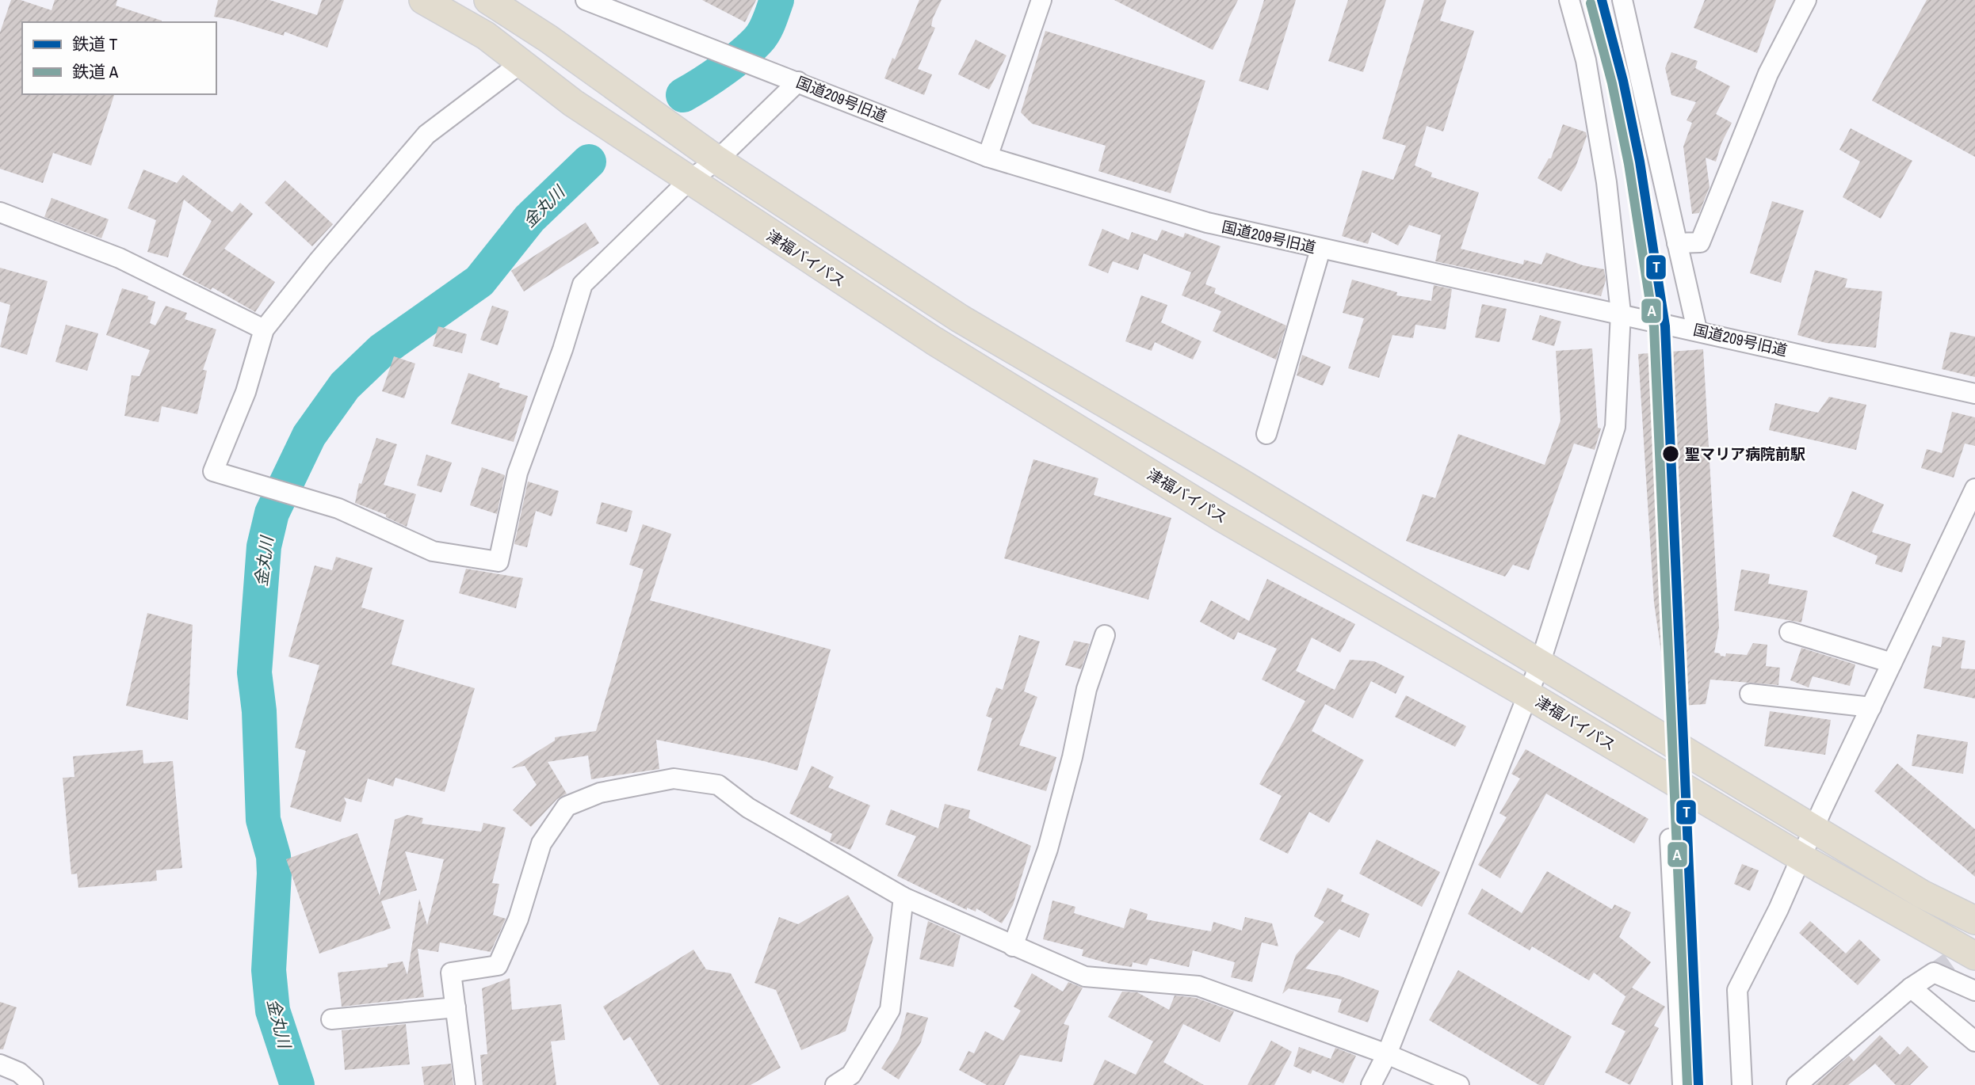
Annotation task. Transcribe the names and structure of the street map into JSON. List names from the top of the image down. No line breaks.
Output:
{"streets":{"highway":["津福バイパス"],"street":["国道209号旧道"]},"water":["金丸川"],"places":["聖マリア病院前駅"],"lines":["rail line T","rail line A"],"legend":["鉄道 T","鉄道 A"]}
